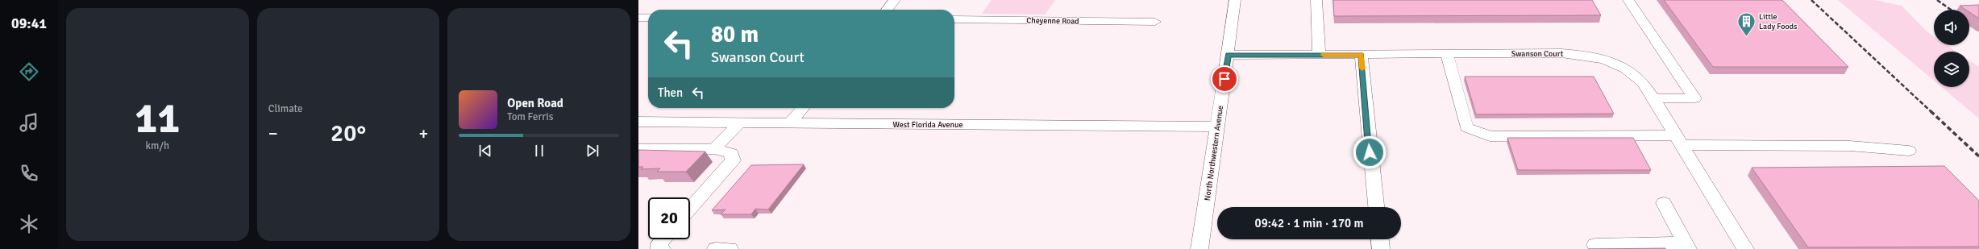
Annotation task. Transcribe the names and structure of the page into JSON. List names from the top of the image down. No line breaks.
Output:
{"streets":{"street":["Cheyenne Road","Swanson Court","West Florida Avenue","North Northwestern Avenue"]},"crossings":[["Swanson Court","North Northwestern Avenue"],["West Florida Avenue","North Northwestern Avenue"]],"places":{"building":["Little Lady Foods"]},"page":{"tabs":"09:41","tile":[["11","km/h"],"Climate"],"turn":["80 m","Swanson Court"],"then":"Then","song":["Open Road","Tom Ferris"],"heat":["−","20°","+"],"limit":"20","trip":"09:42 · 1 min · 170 m"}}
